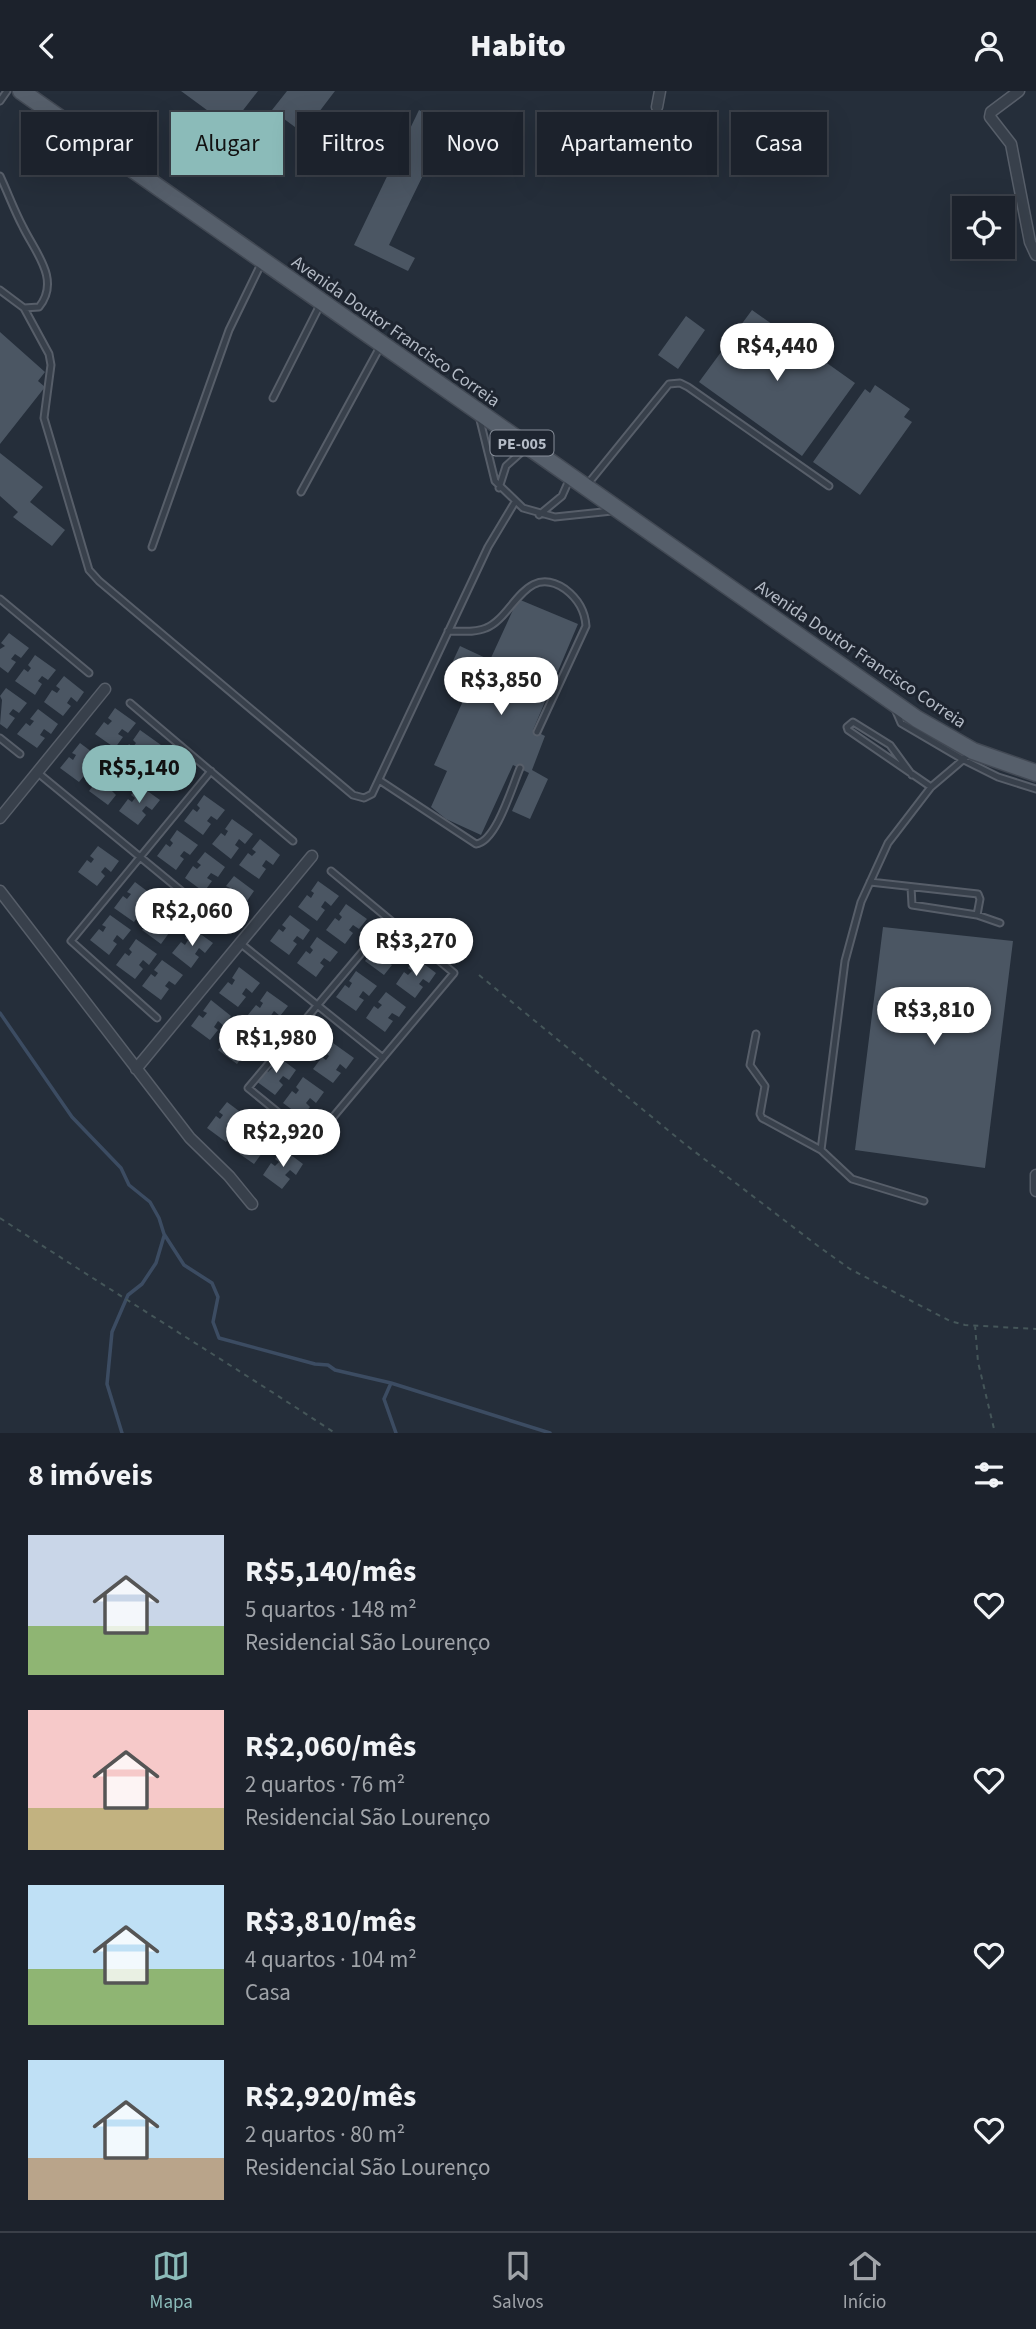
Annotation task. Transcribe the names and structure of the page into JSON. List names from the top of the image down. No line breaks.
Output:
{"streets":{"main road":["Avenida Doutor Francisco Correia","PE-005"]},"page":{"header":"Habito","chip":["Comprar","Alugar","Filtros","Novo","Apartamento","Casa"],"price":["R$4,440","R$3,850","R$5,140","R$2,060","R$3,270","R$3,810","R$1,980","R$2,920"],"heading":"8 imóveis","list":[{"name":"R$5,140/mês","note":"5 quartos · 148 m² · Residencial São Lourenço"},{"name":"R$2,060/mês","note":"2 quartos · 76 m² · Residencial São Lourenço"},{"name":"R$3,810/mês","note":"4 quartos · 104 m² · Casa"},{"name":"R$2,920/mês","note":"2 quartos · 80 m² · Residencial São Lourenço"}],"tabs":["Mapa","Salvos","Início"]}}
